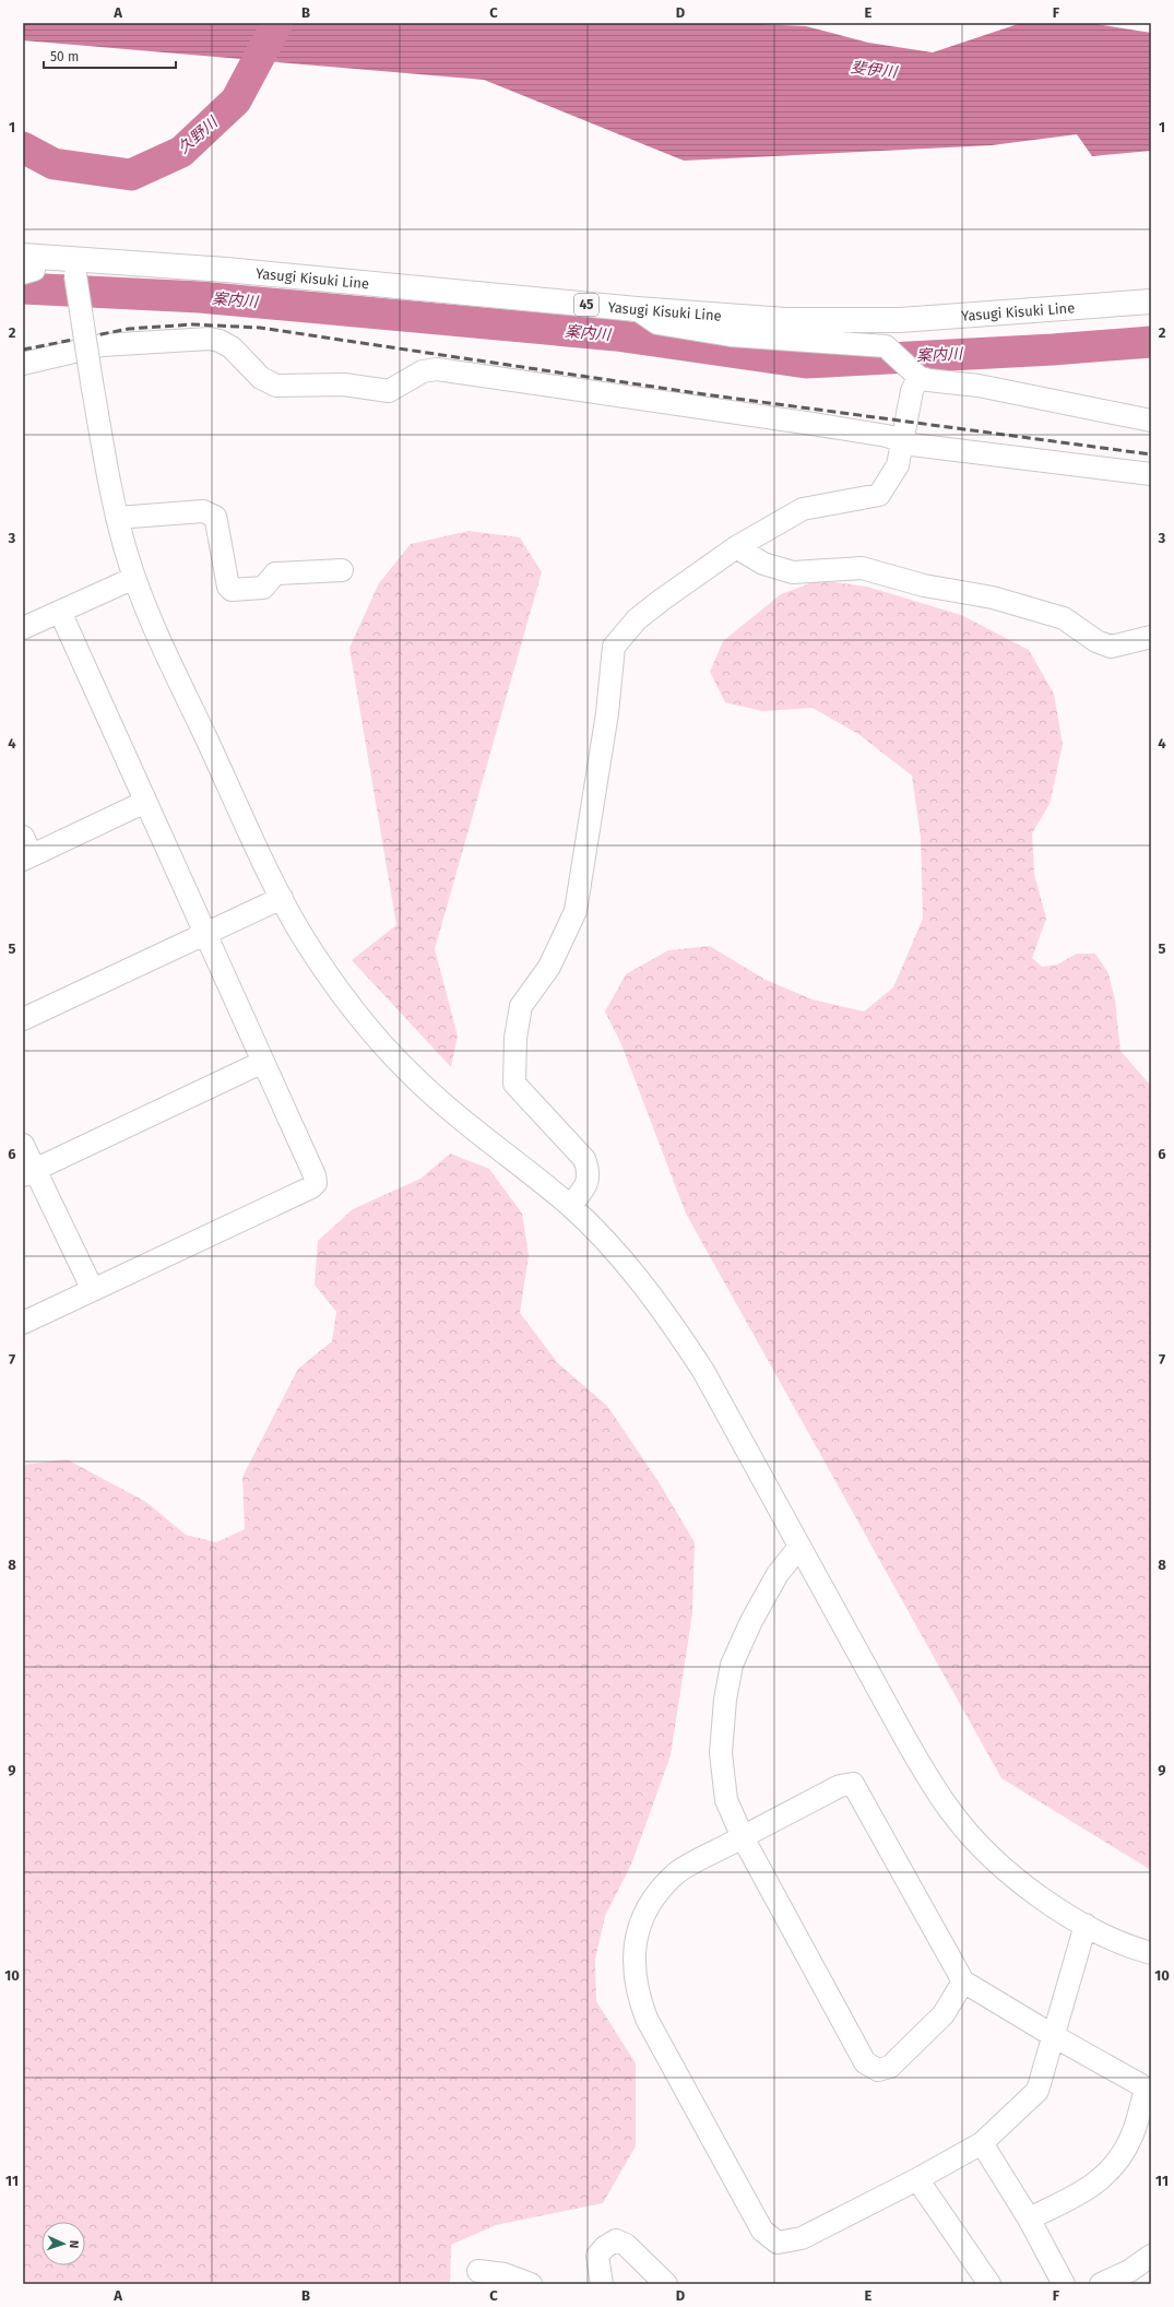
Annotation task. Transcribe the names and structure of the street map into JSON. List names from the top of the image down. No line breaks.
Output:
{"streets":{"main road":["Yasugi Kisuki Line","45"]},"water":["斐伊川","久野川","案内川"],"scale_bar":"50 m","north":"right","grid":{"columns":["A","B","C","D","E","F"],"rows":["1","2","3","4","5","6","7","8","9","10","11"]}}
